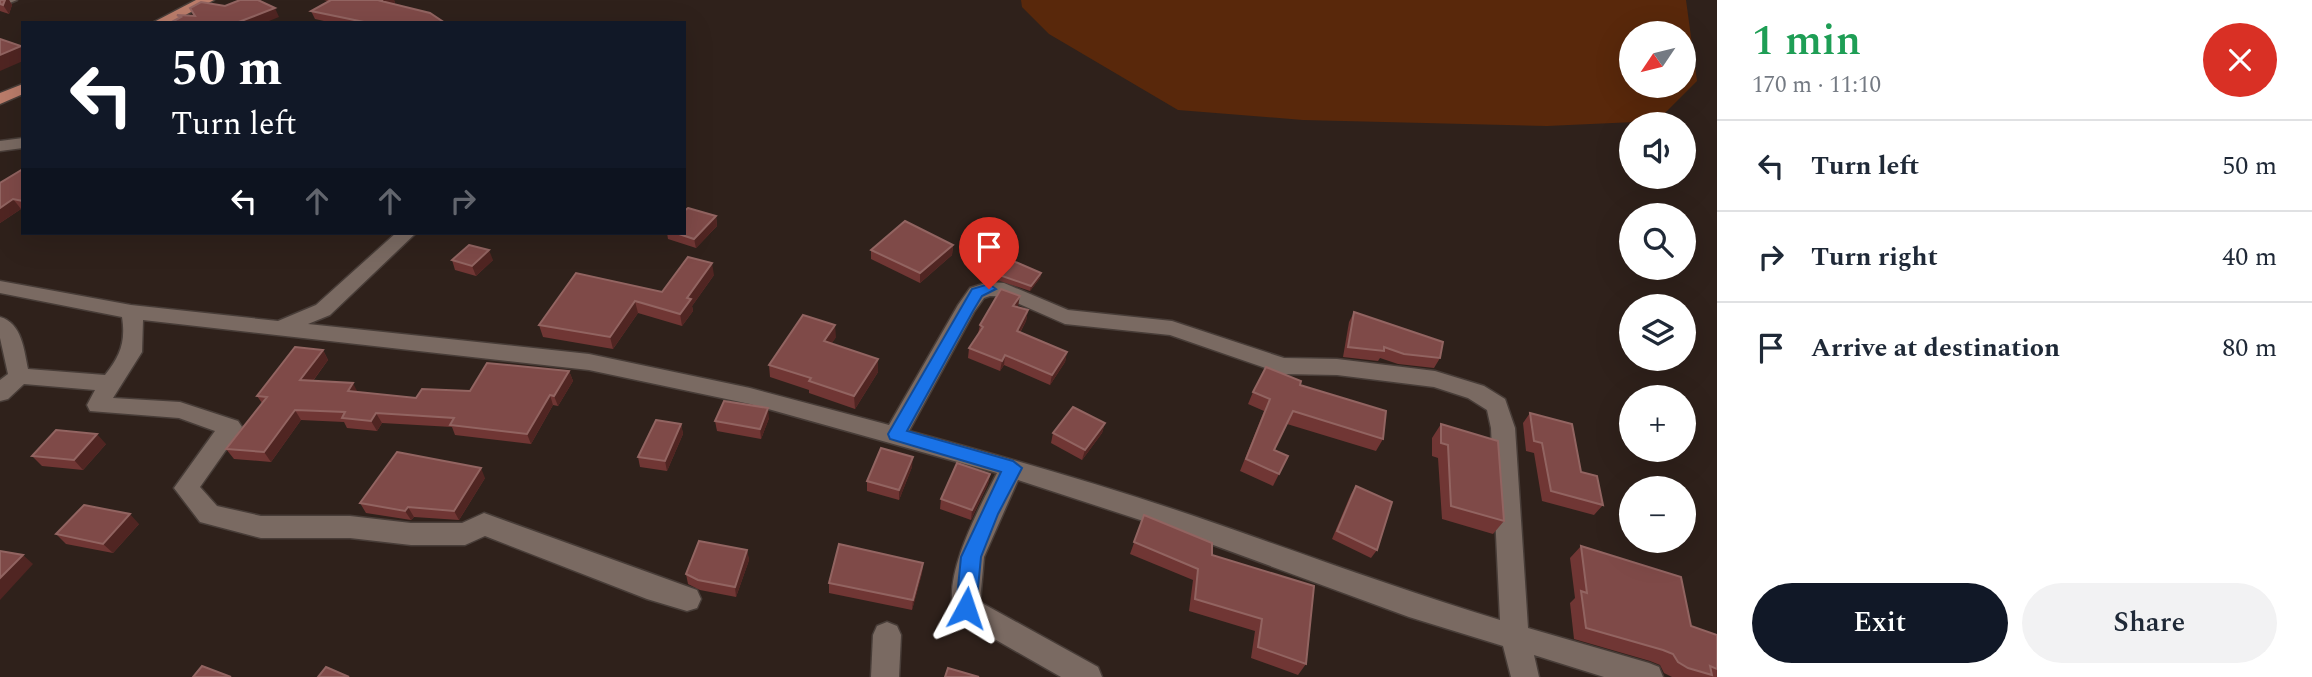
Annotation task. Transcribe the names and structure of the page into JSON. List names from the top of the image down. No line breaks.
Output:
{"north":"bottom left","page":{"heading":["1 min","170 m · 11:10"],"map_buttons":["+","−"],"turn":["50 m","Turn left"],"list":[{"name":"Turn left","value":"50 m"},{"name":"Turn right","value":"40 m"},{"name":"Arrive at destination","value":"80 m"}],"buttons":["Exit","Share"]}}
